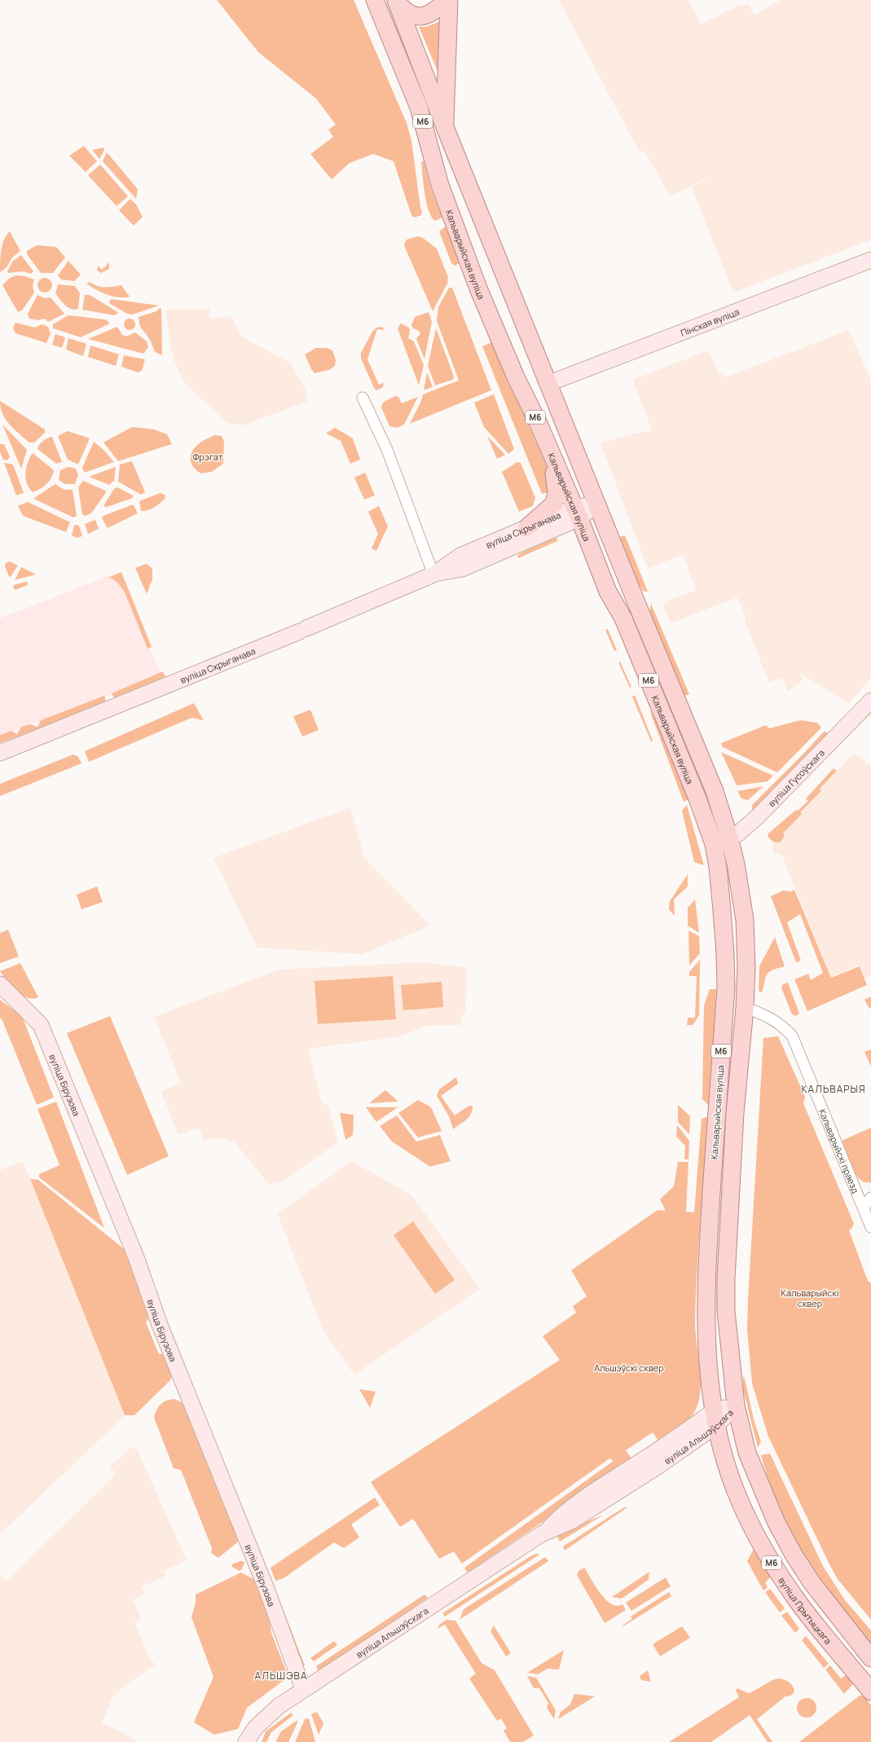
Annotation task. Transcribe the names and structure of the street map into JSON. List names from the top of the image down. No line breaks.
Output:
{"streets":{"main road":["М6","Кальварыйская вуліца","вуліца Прытыцкага"],"street":["Пінская вуліца","вуліца Скрыганава","вуліца Гусоўскага","вуліца Бірузова","Кальварыйскі праезд","вуліца Альшэўскага"]},"crossings":[["М6","Кальварыйская вуліца"],["М6","вуліца Альшэўскага"],["Кальварыйская вуліца","Пінская вуліца"],["Кальварыйская вуліца","вуліца Скрыганава"],["Кальварыйская вуліца","вуліца Гусоўскага"],["Кальварыйская вуліца","Кальварыйскі праезд"],["Кальварыйская вуліца","вуліца Альшэўскага"],["Кальварыйская вуліца","вуліца Прытыцкага"],["вуліца Бірузова","вуліца Альшэўскага"],["вуліца Альшэўскага","вуліца Прытыцкага"]],"districts":["КАЛЬВАРЫЯ","АЛЬШЭВА"],"parks":["Фрэгат","Кальварыйскі сквер","Альшэўскі сквер"]}
